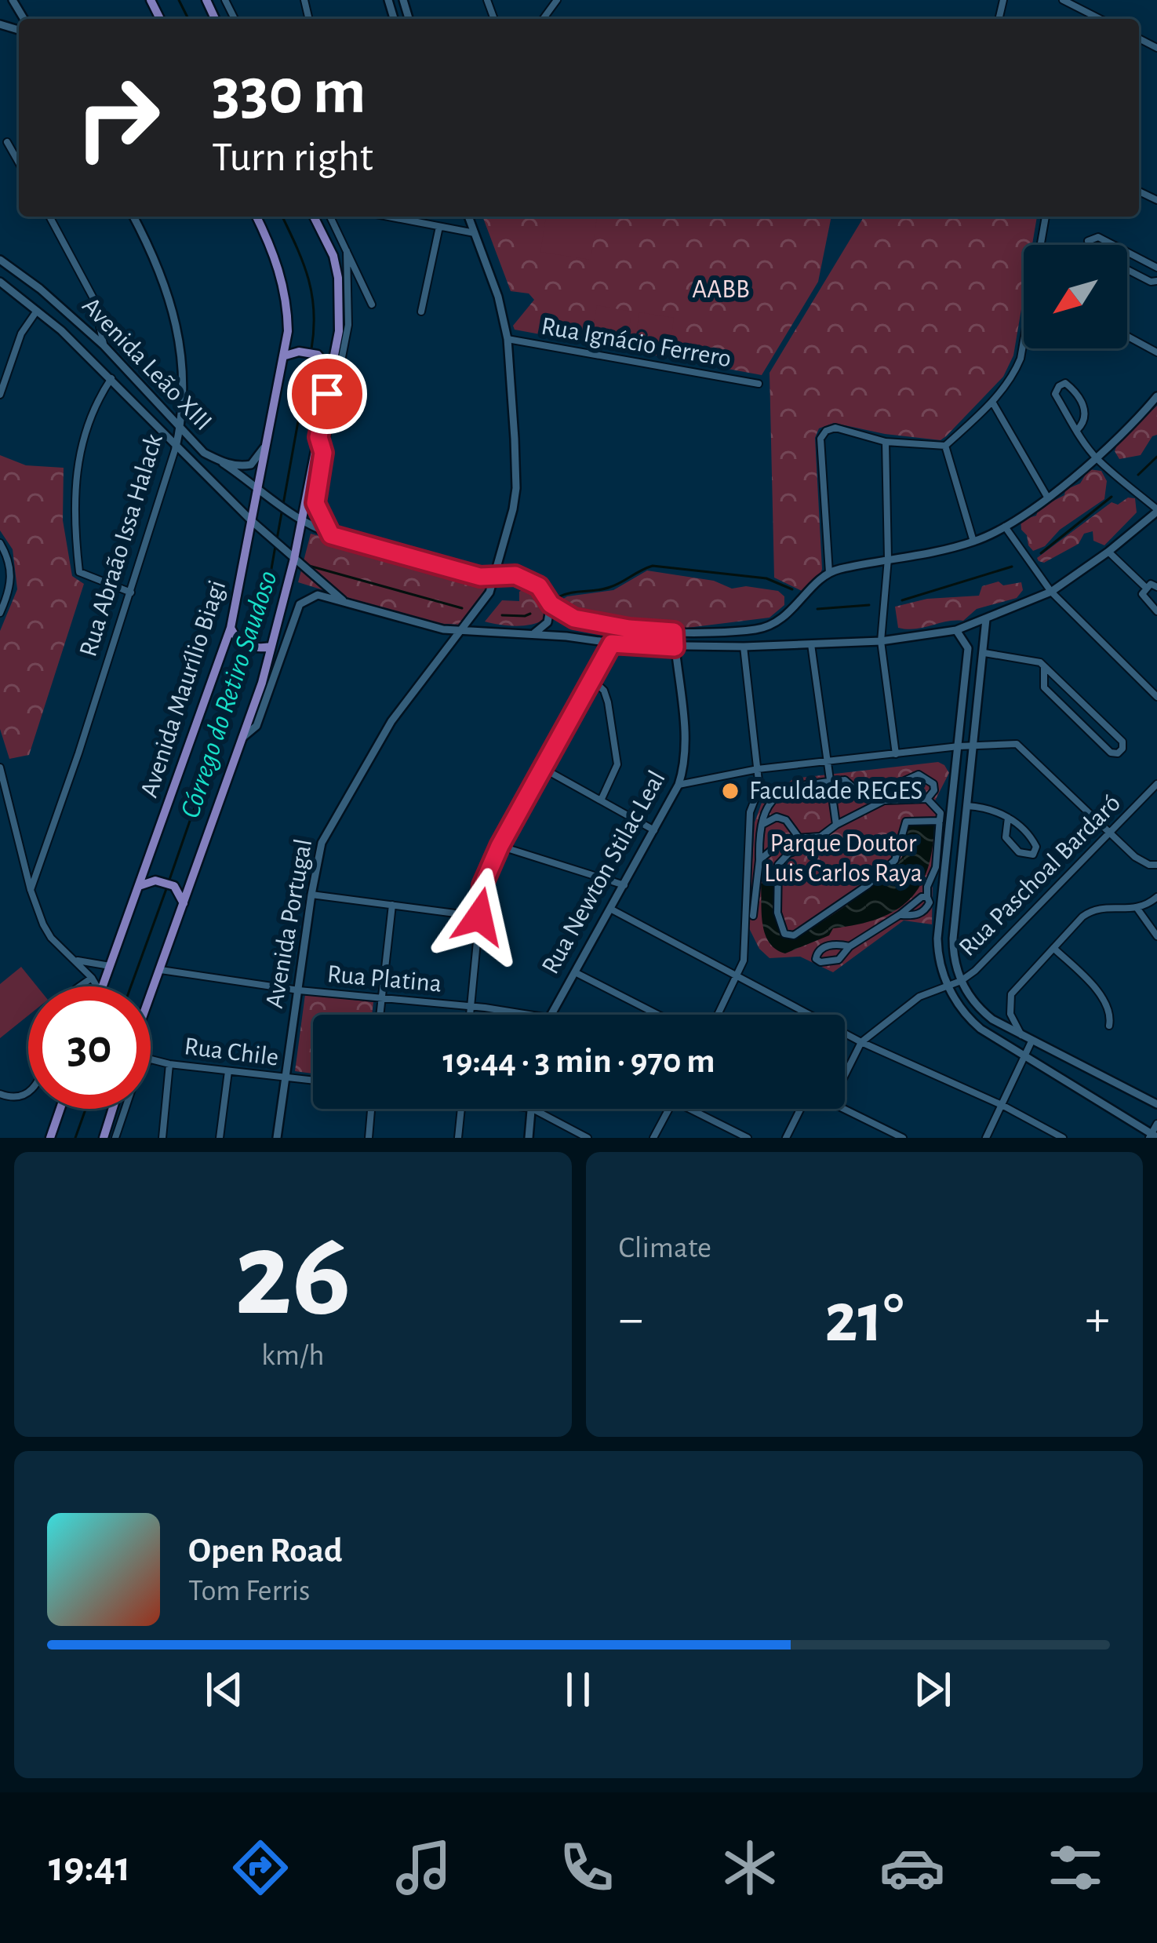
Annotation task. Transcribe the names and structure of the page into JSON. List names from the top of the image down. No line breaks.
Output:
{"streets":{"main road":["Avenida Leão XIII","Rua Abraão Issa Halack","Avenida Maurílio Biagi","Rua Newton Stilac Leal","Avenida Portugal"],"street":["Rua Ignácio Ferrero","Rua Paschoal Bardaró","Rua Platina","Rua Chile"]},"crossings":[["Rua Ignácio Ferrero","Avenida Portugal"],["Avenida Leão XIII","Rua Abraão Issa Halack"],["Avenida Leão XIII","Avenida Maurílio Biagi"],["Avenida Portugal","Rua Platina"],["Avenida Portugal","Rua Chile"]],"water":["Córrego do Retiro Saudoso"],"parks":["AABB","Parque Doutor Luis Carlos Raya"],"places":["Faculdade REGES"],"north":"bottom left","page":{"turn":["330 m","Turn right"],"limit":"30","trip":"19:44 · 3 min · 970 m","tile":[["26","km/h"],"Climate"],"heat":["−","21°","+"],"song":["Open Road","Tom Ferris"],"tabs":"19:41"}}
